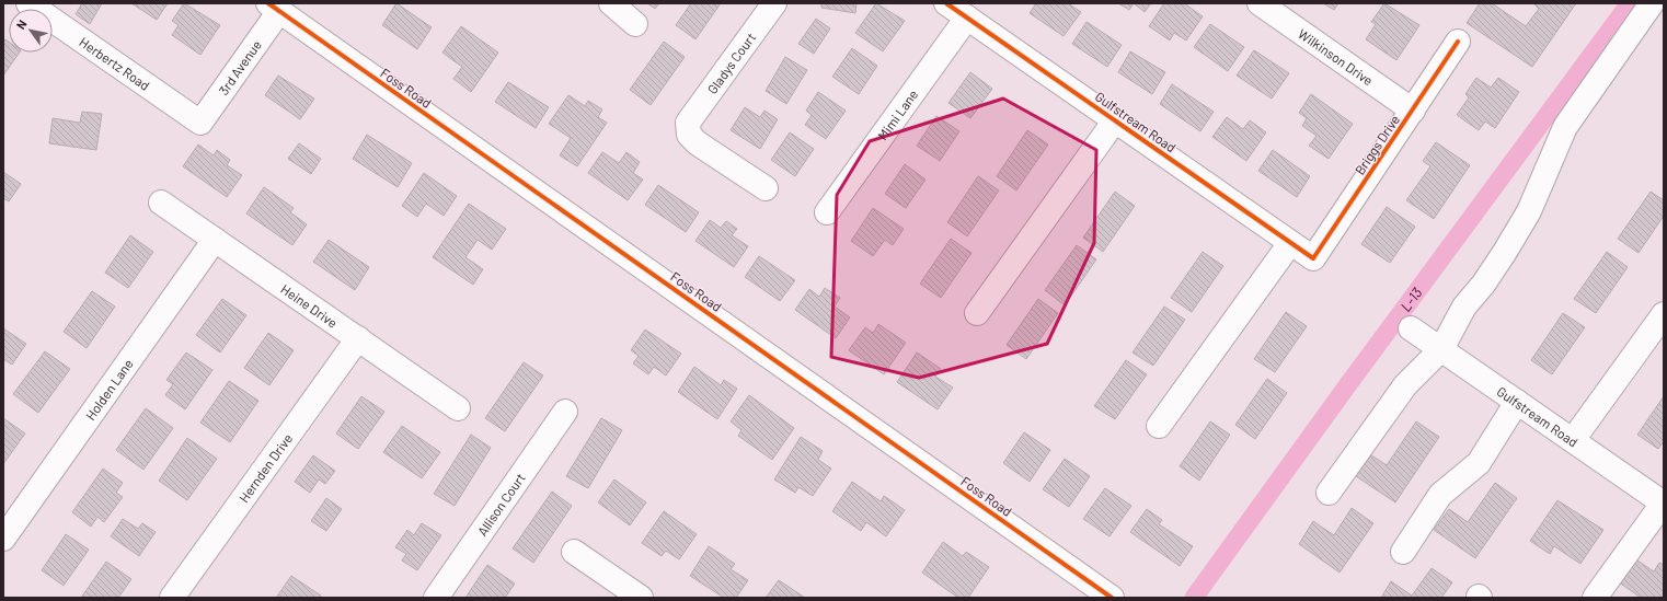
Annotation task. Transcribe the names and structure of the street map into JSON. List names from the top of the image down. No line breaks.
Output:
{"streets":{"street":["Wilkinson Drive","Gladys Court","Herbertz Road","3rd Avenue","Foss Road","Mimi Lane","Gulfstream Road","Briggs Drive","Heine Drive","Holden Lane","Hernden Drive","Allison Court"]},"crossings":[["Wilkinson Drive","Briggs Drive"],["Herbertz Road","3rd Avenue"],["3rd Avenue","Foss Road"],["Mimi Lane","Gulfstream Road"],["Gulfstream Road","Briggs Drive"],["Heine Drive","Holden Lane"],["Heine Drive","Hernden Drive"]],"water":["L-13"],"north":"top left"}
